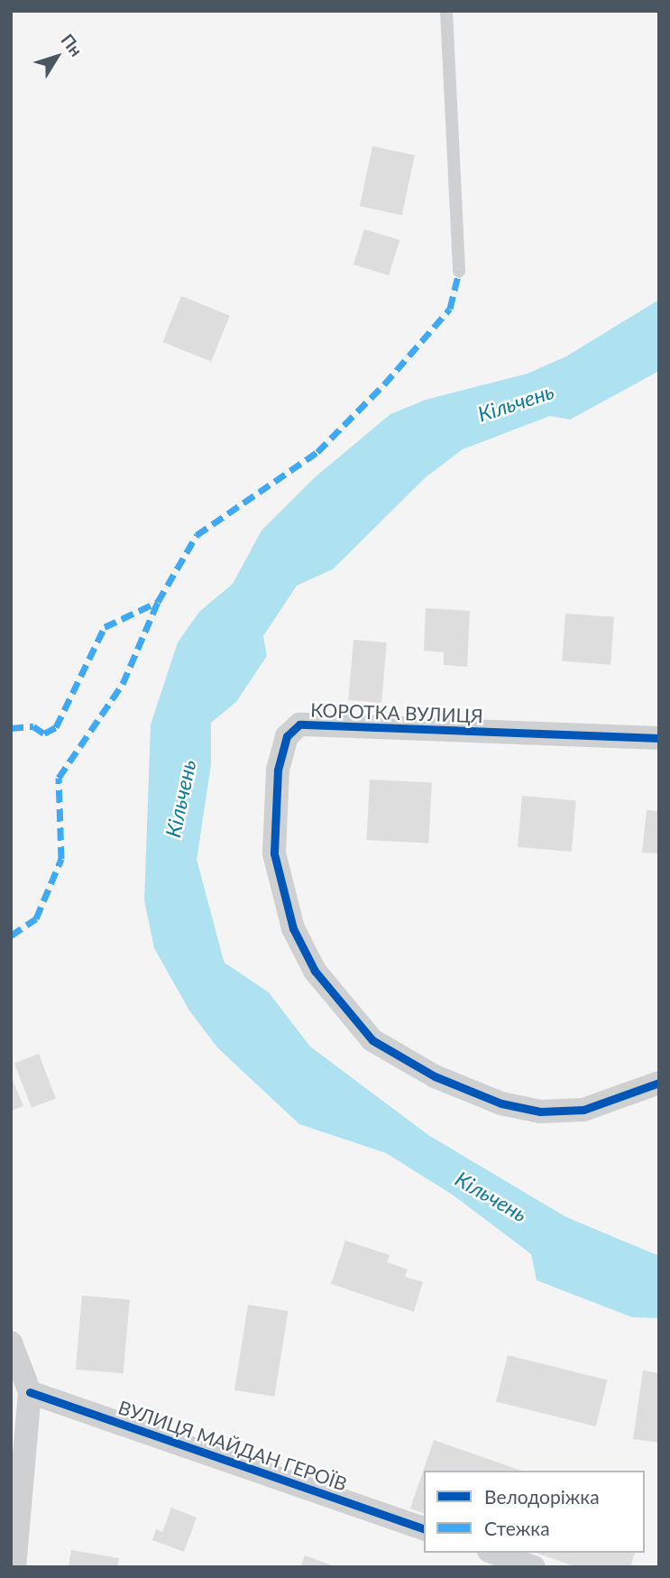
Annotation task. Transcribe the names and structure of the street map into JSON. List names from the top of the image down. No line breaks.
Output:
{"streets":{"street":["КОРОТКА ВУЛИЦЯ","ВУЛИЦЯ МАЙДАН ГЕРОЇВ"]},"water":["Кільчень"],"legend":["Велодоріжка","Стежка"],"north":"top right"}
